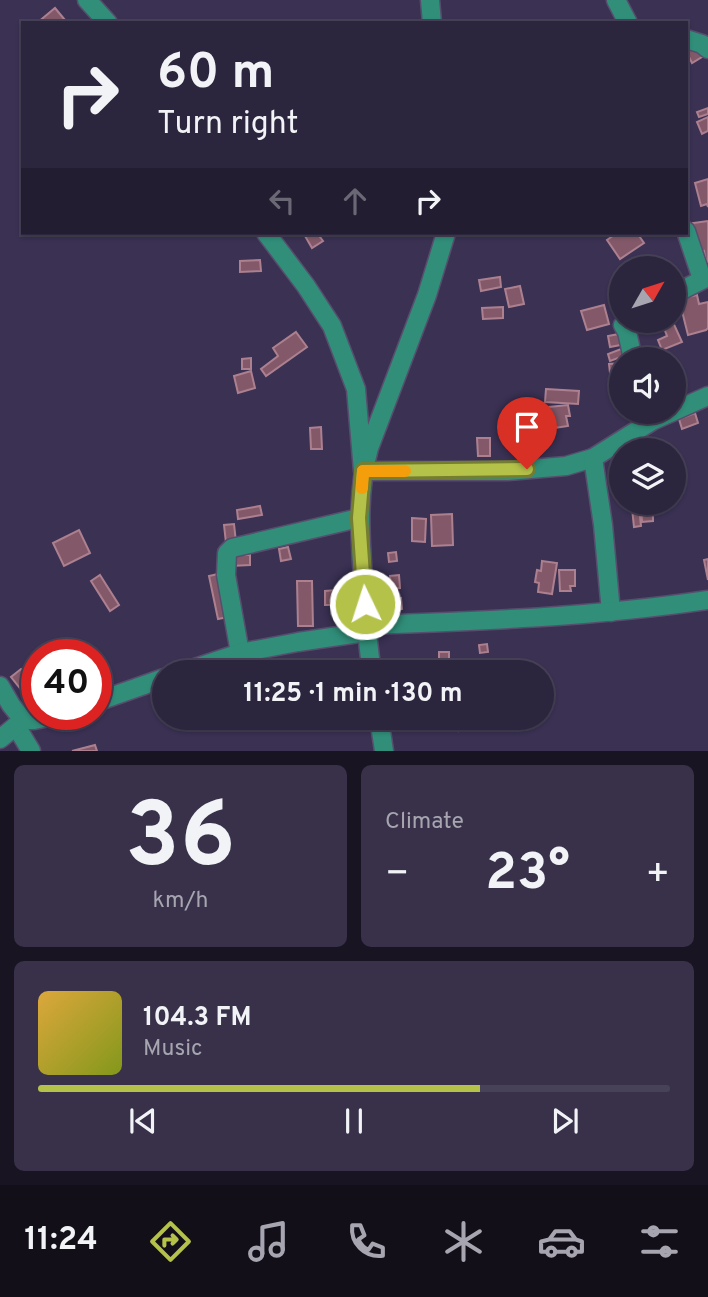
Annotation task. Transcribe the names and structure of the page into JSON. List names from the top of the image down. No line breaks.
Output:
{"north":"top right","page":{"turn":["60 m","Turn right"],"limit":"40","trip":"11:25 · 1 min · 130 m","tile":[["36","km/h"],"Climate"],"heat":["−","23°","+"],"song":["104.3 FM","Music"],"tabs":"11:24"}}
